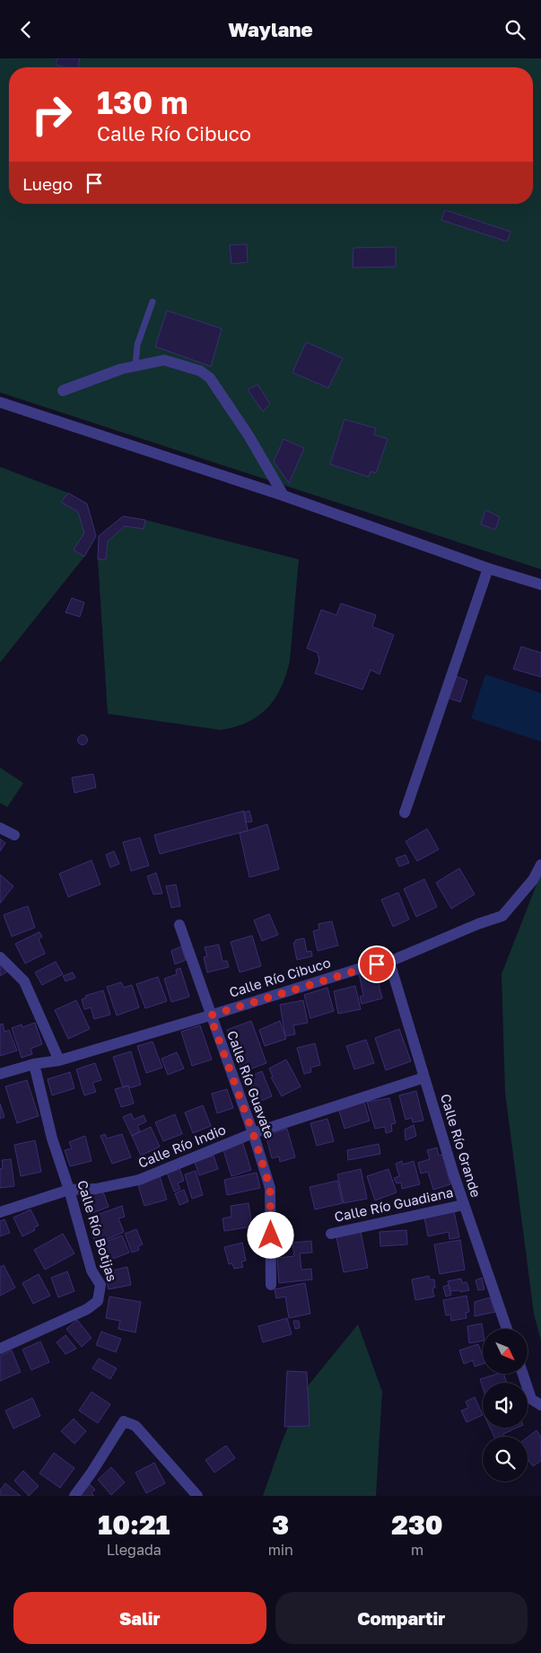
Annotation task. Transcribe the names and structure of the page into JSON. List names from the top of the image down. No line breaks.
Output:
{"streets":{"street":["Calle Río Cibuco","Calle Río Guavate","Calle Río Grande","Calle Río Indio","Calle Río Guadiana","Calle Río Botijas"]},"crossings":[["Calle Río Cibuco","Calle Río Guavate"],["Calle Río Cibuco","Calle Río Grande"],["Calle Río Cibuco","Calle Río Botijas"],["Calle Río Guavate","Calle Río Indio"],["Calle Río Grande","Calle Río Indio"],["Calle Río Grande","Calle Río Guadiana"],["Calle Río Indio","Calle Río Botijas"]],"north":"bottom right","page":{"header":"Waylane","turn":["130 m","Calle Río Cibuco"],"then":"Luego","eta":["10:21","Llegada","3","min","230","m"],"buttons":["Salir","Compartir"]}}
